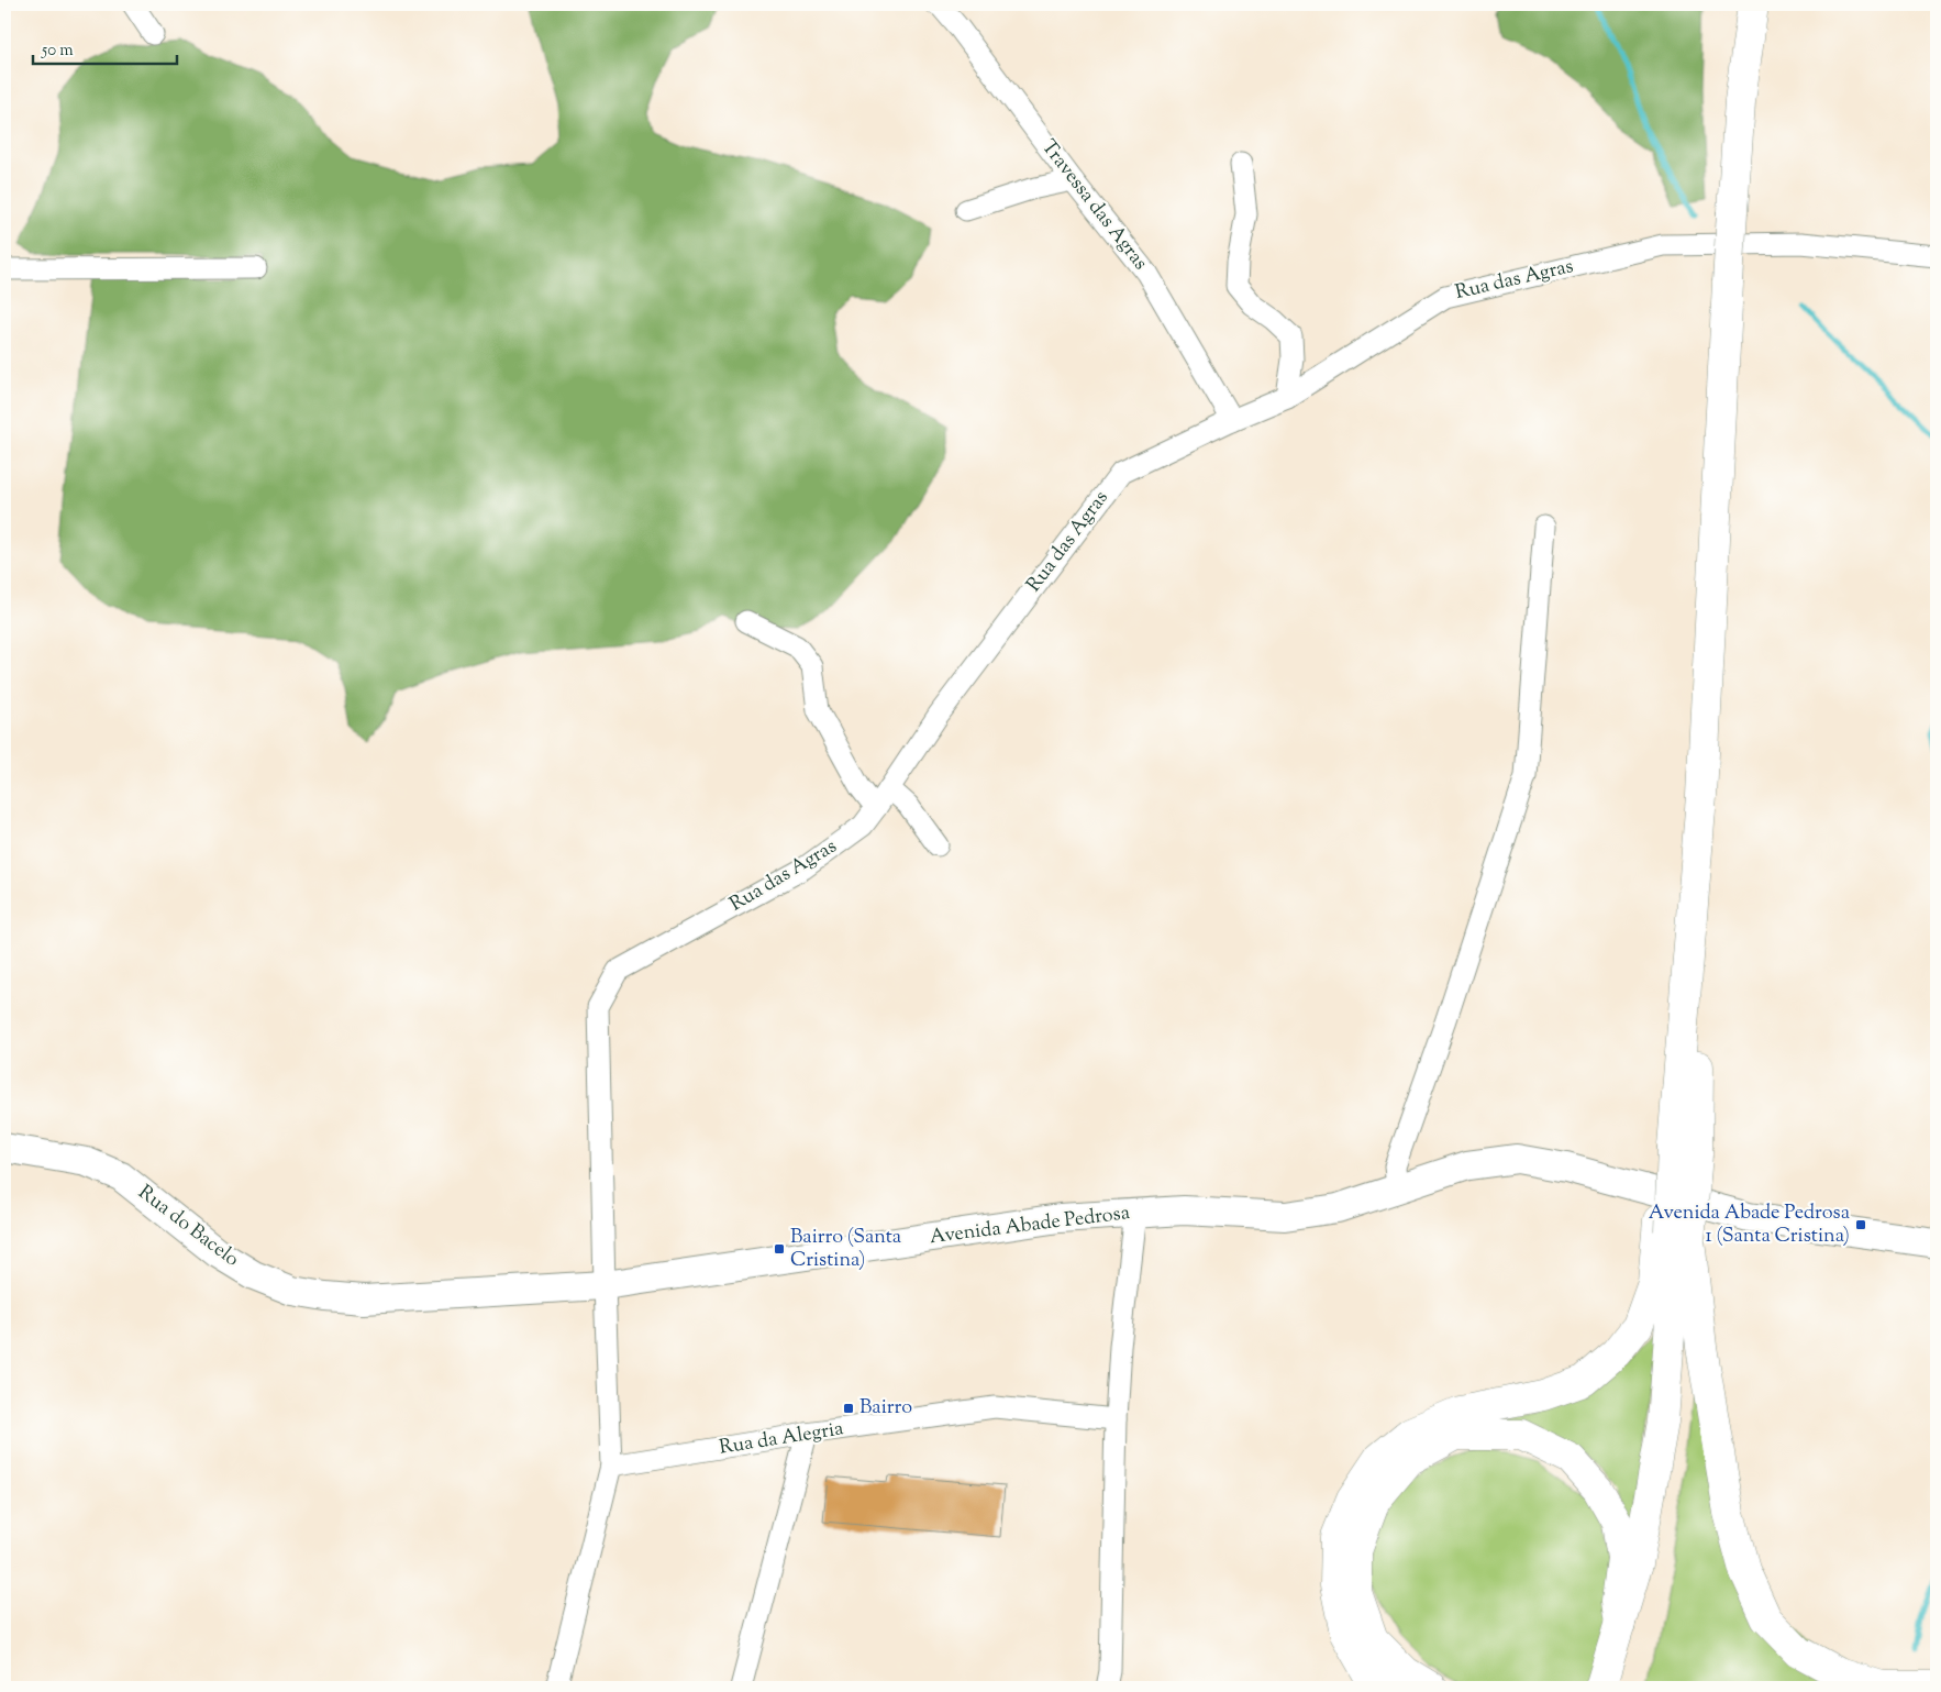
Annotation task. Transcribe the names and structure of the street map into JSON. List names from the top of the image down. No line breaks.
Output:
{"streets":{"street":["Travessa das Agras","Rua das Agras","Avenida Abade Pedrosa","Rua do Bacelo","Rua da Alegria"]},"crossings":[["Travessa das Agras","Rua das Agras"],["Rua das Agras","Avenida Abade Pedrosa"],["Rua das Agras","Rua do Bacelo"],["Rua das Agras","Rua da Alegria"],["Avenida Abade Pedrosa","Rua do Bacelo"]],"places":{"transit":["Avenida Abade Pedrosa 1 (Santa Cristina)","Bairro (Santa Cristina)","Bairro"]},"scale_bar":"50 m"}
